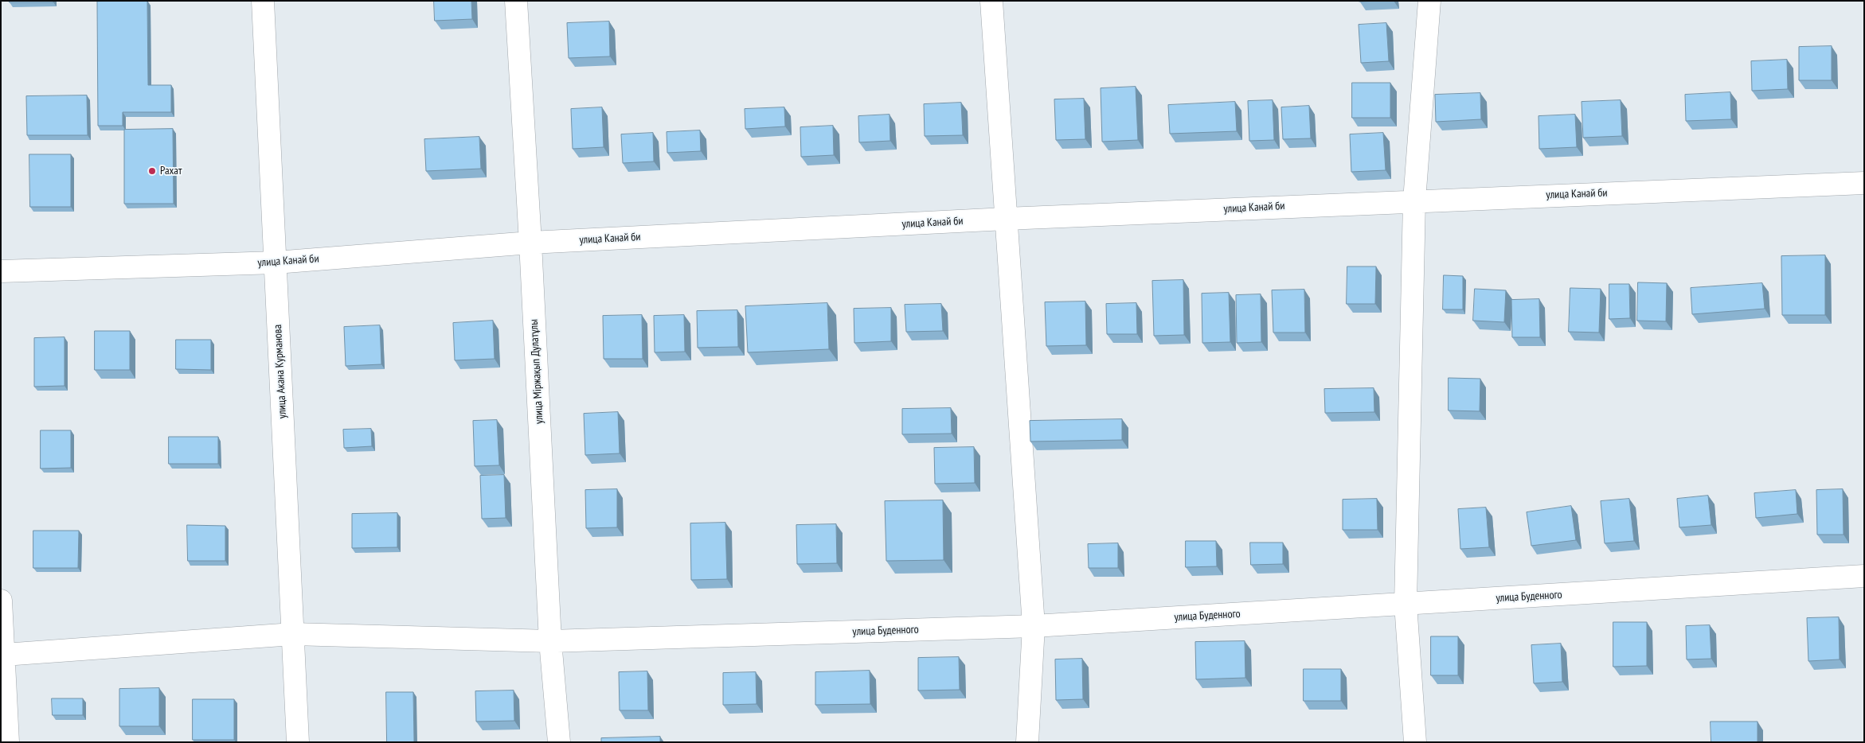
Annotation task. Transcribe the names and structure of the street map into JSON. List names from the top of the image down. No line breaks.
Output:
{"streets":{"street":["улица Канай би","улица Акана Курманова","улица Міржақып Дулатұлы","улица Буденного"]},"crossings":[["улица Канай би","улица Акана Курманова"],["улица Канай би","улица Міржақып Дулатұлы"],["улица Акана Курманова","улица Буденного"],["улица Міржақып Дулатұлы","улица Буденного"]],"places":["Рахат"]}
